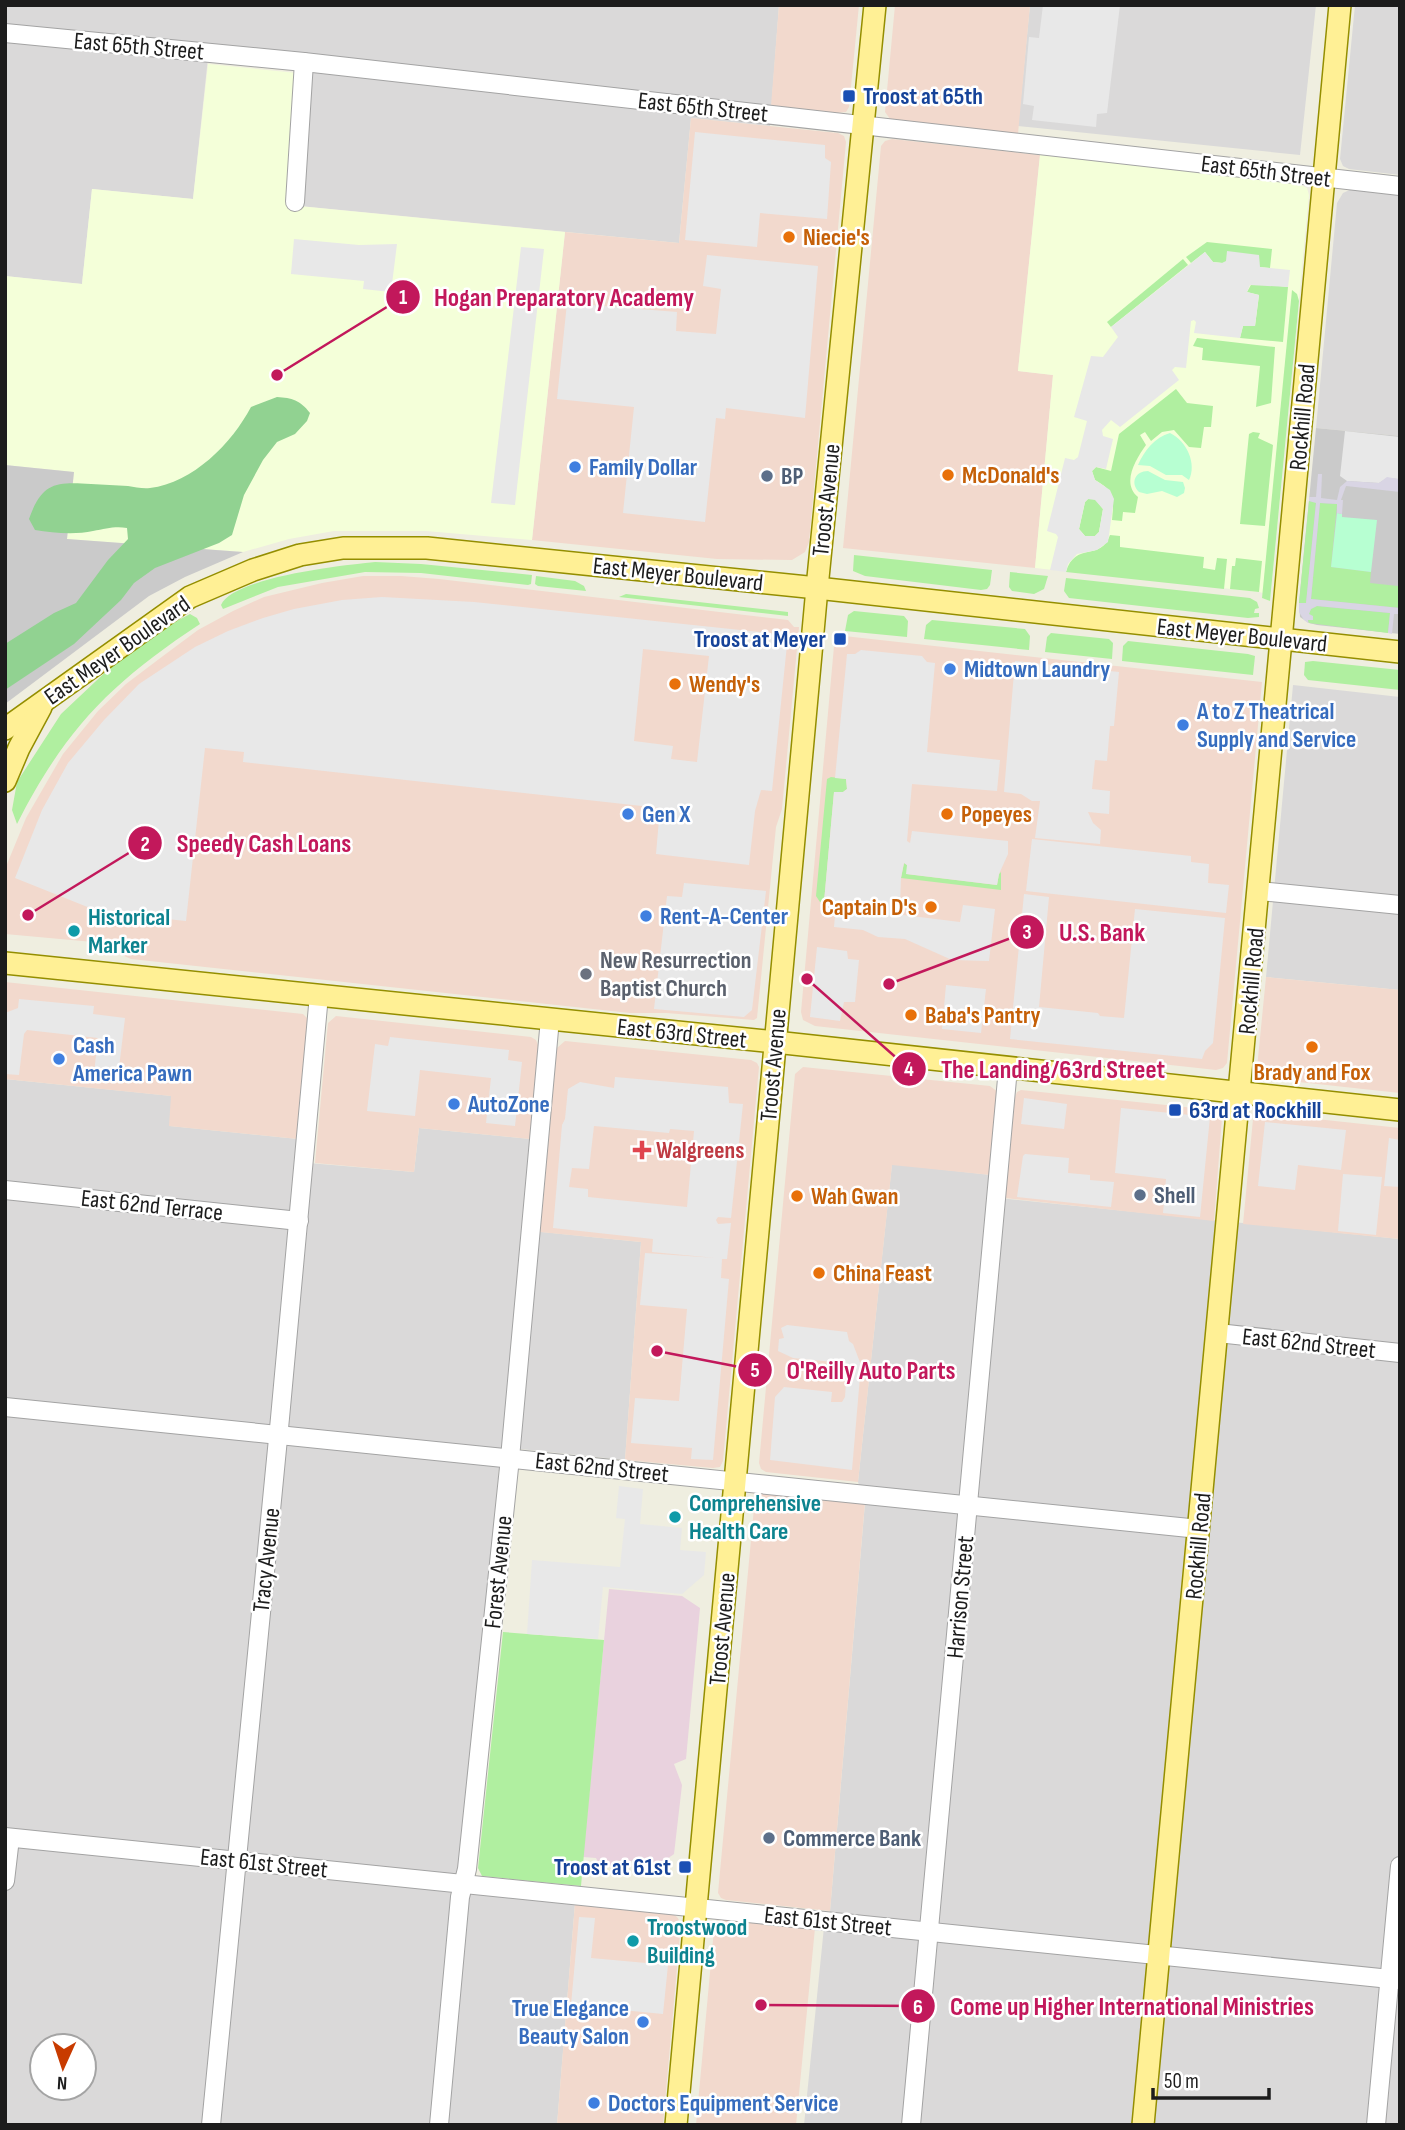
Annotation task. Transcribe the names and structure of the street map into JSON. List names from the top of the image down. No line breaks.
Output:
{"streets":{"main road":["Rockhill Road","Troost Avenue","East Meyer Boulevard","East 63rd Street"],"street":["East 65th Street","East 62nd Terrace","East 62nd Street","Tracy Avenue","Forest Avenue","Harrison Street","East 61st Street"]},"crossings":[["East 65th Street","Rockhill Road"],["East 65th Street","Troost Avenue"],["Rockhill Road","East Meyer Boulevard"],["Rockhill Road","East 63rd Street"],["Rockhill Road","East 62nd Street"],["Rockhill Road","East 61st Street"],["Troost Avenue","East Meyer Boulevard"],["Troost Avenue","East 63rd Street"],["Troost Avenue","East 62nd Street"],["Troost Avenue","East 61st Street"],["East 63rd Street","Tracy Avenue"],["East 63rd Street","Forest Avenue"],["East 63rd Street","Harrison Street"],["East 62nd Terrace","Tracy Avenue"],["East 62nd Street","Tracy Avenue"],["East 62nd Street","Forest Avenue"],["East 62nd Street","Harrison Street"],["Tracy Avenue","East 61st Street"],["Forest Avenue","East 61st Street"],["Harrison Street","East 61st Street"]],"places":{"transit":["Troost at 65th","Troost at Meyer","63rd at Rockhill","Troost at 61st"],"other":["Niecie's","Hogan Preparatory Academy","Family Dollar","McDonald's","BP","Midtown Laundry","Wendy's","A to Z Theatrical Supply and Service","Gen X","Popeyes","Captain D's","Speedy Cash Loans","Rent-A-Center","Historical Marker","New Resurrection Baptist Church","The Landing/63rd Street","U.S. Bank","Baba's Pantry","Brady and Fox","Cash America Pawn","AutoZone","Shell","Wah Gwan","China Feast","O'Reilly Auto Parts","Comprehensive Health Care","Commerce Bank","Troostwood Building","Come up Higher International Ministries","True Elegance Beauty Salon","Doctors Equipment Service"],"health":["Walgreens"]},"scale_bar":"50 m","north":"bottom"}
